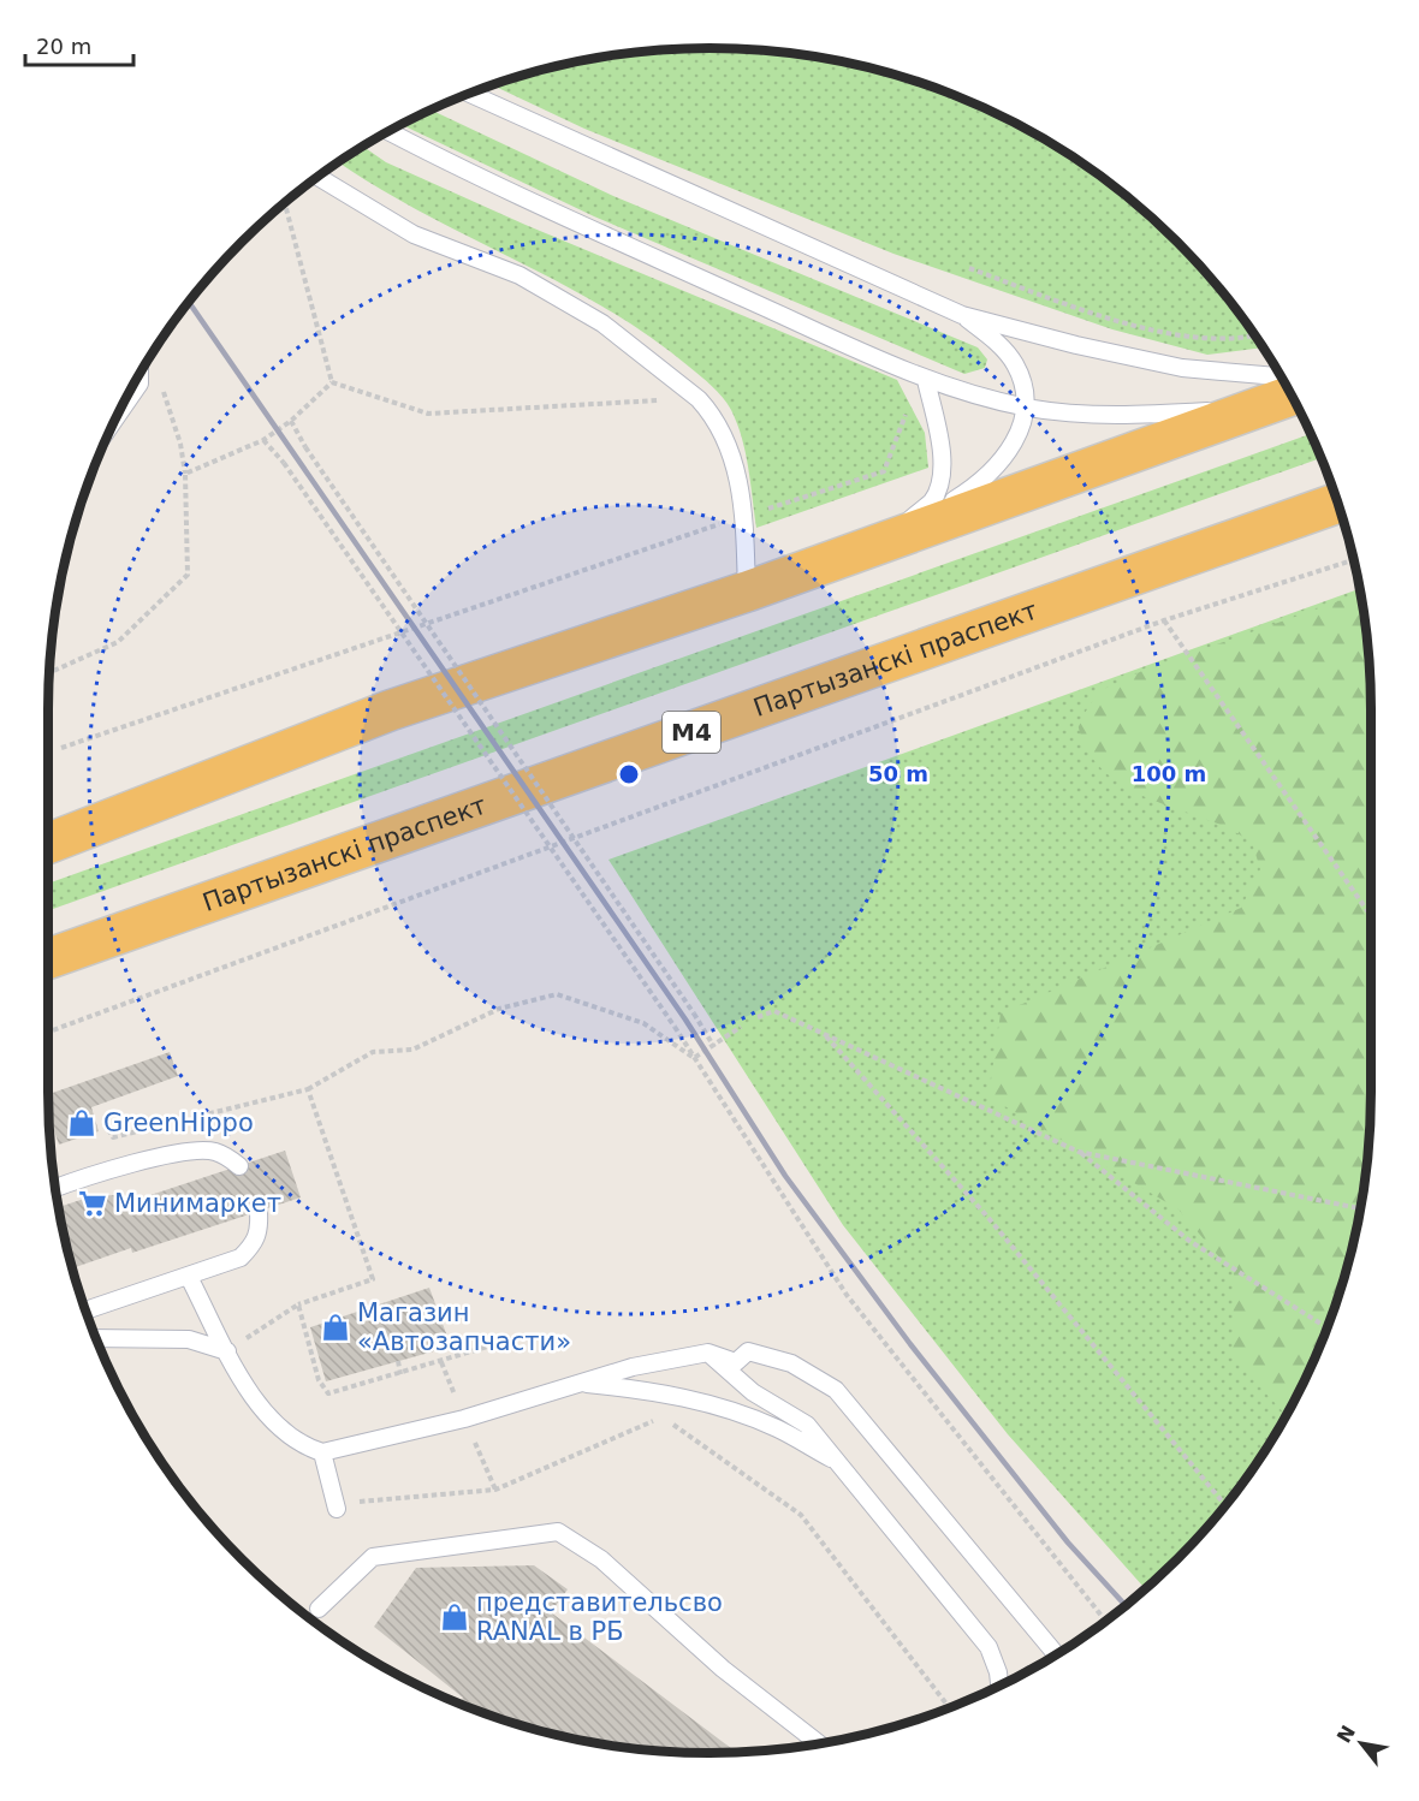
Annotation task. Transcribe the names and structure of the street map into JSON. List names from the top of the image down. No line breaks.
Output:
{"streets":{"highway":["Партызанскі праспект","М4"]},"places":{"shop":["GreenHippo","Магазин «Автозапчасти»","представительсво RANAL в РБ"],"supermarket":["Минимаркет"]},"scale_bar":"20 m","north":"top left","rings":["50 m","100 m"]}
